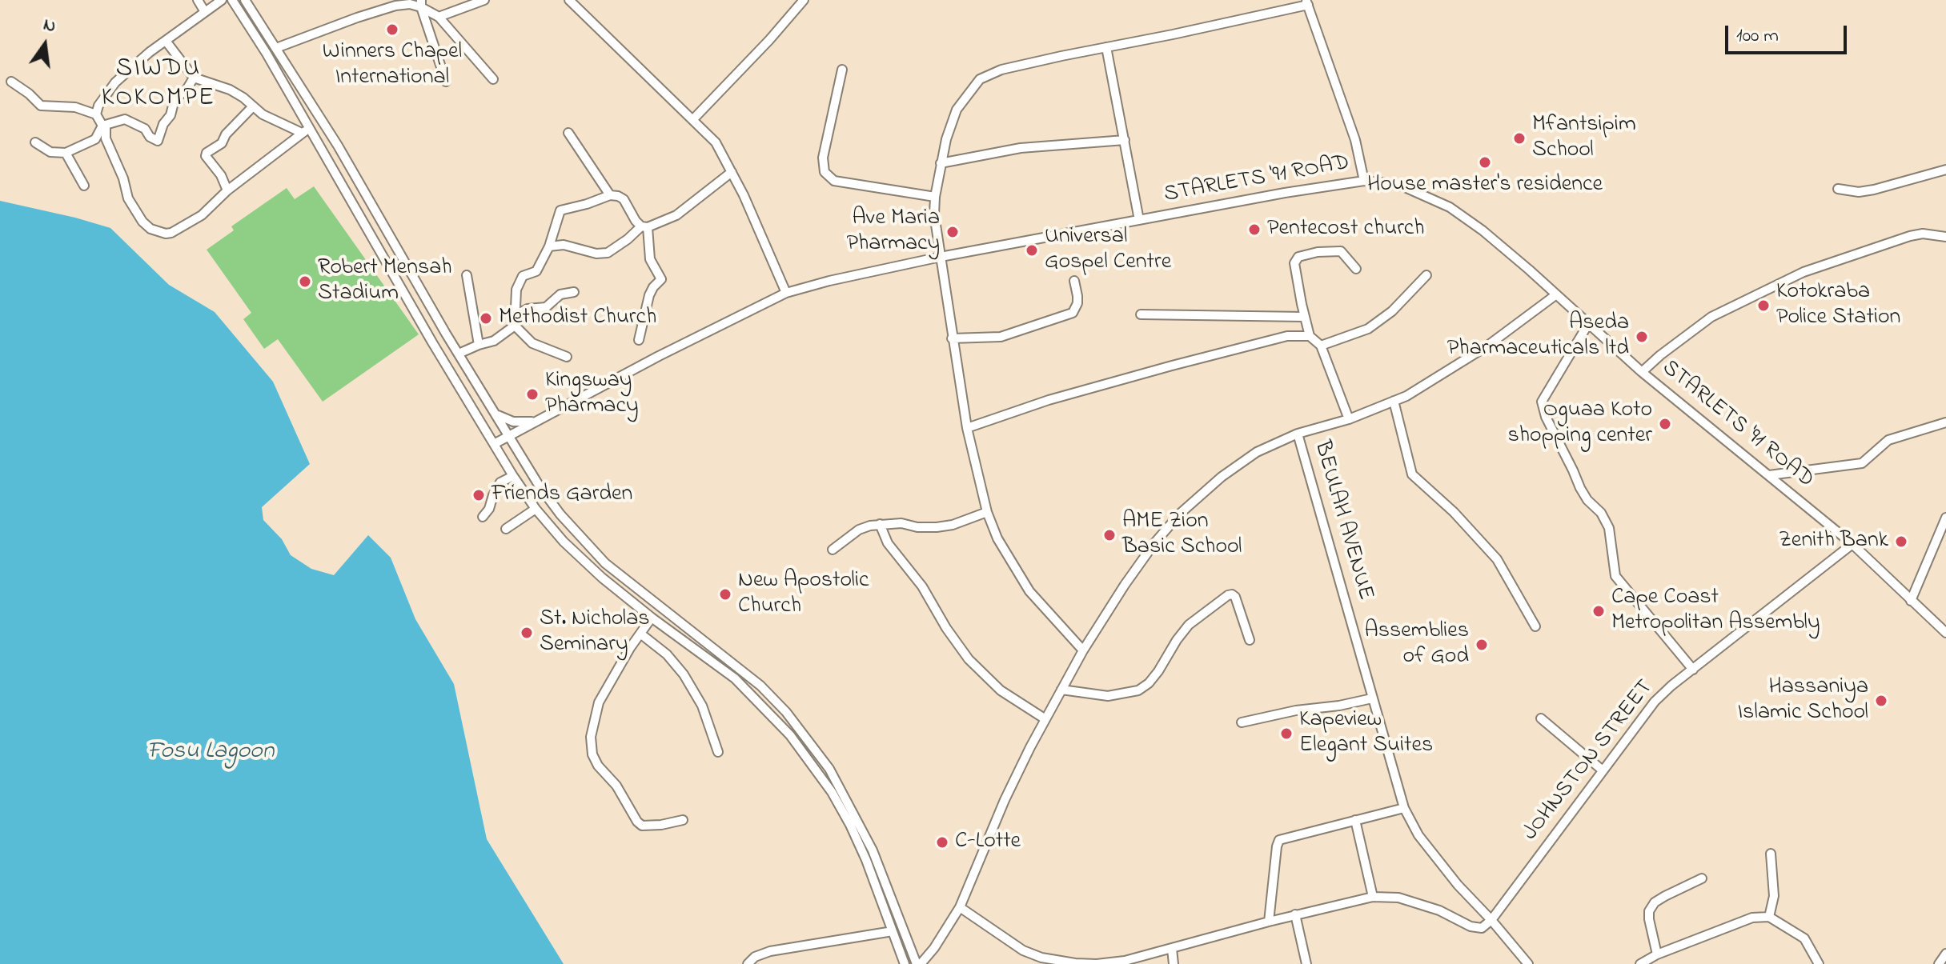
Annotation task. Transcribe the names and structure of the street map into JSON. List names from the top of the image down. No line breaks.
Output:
{"streets":{"street":["STARLETS '91 ROAD","BEULAH AVENUE","JOHNSTON STREET"]},"crossings":[["STARLETS '91 ROAD","JOHNSTON STREET"],["BEULAH AVENUE","JOHNSTON STREET"]],"districts":["SIWDU KOKOMPE"],"water":["Fosu Lagoon"],"places":["Winners Chapel International","Mfantsipim School","House master's residence","Pentecost church","Ave Maria Pharmacy","Universal Gospel Centre","Robert Mensah Stadium","Kotokraba Police Station","Methodist Church","Aseda Pharmaceuticals ltd","Kingsway Pharmacy","Oguaa Koto shopping center","Friends Garden","AME Zion Basic School","Zenith Bank","New Apostolic Church","Cape Coast Metropolitan Assembly","St. Nicholas Seminary","Assemblies of God","Hassaniya Islamic School","Kapeview Elegant Suites","C-Lotte"],"scale_bar":"100 m","north":"top"}
